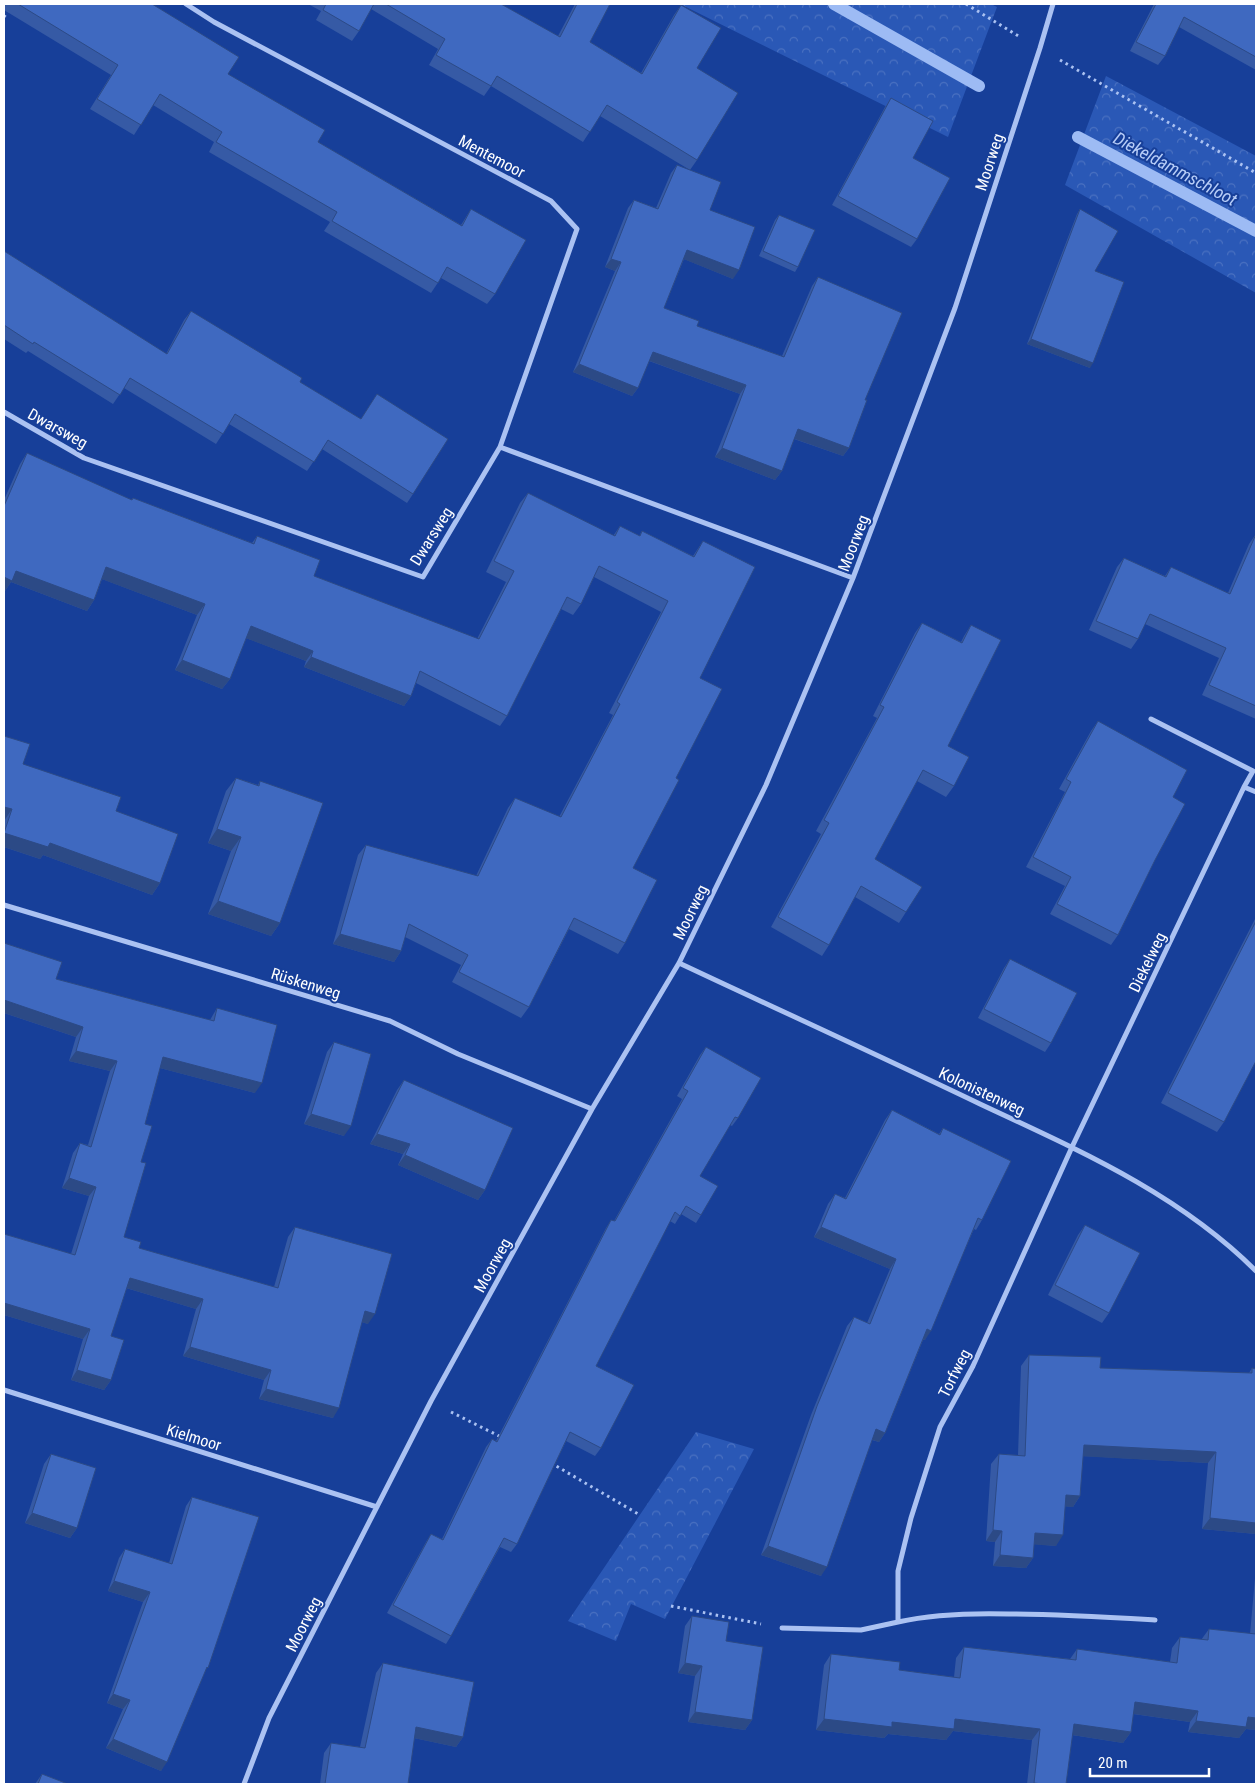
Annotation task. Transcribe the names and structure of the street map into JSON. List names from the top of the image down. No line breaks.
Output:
{"streets":{"street":["Mentemoor","Moorweg","Dwarsweg","Diekelweg","Rüskenweg","Kolonistenweg","Torfweg","Kielmoor"]},"crossings":[["Mentemoor","Dwarsweg"],["Moorweg","Rüskenweg"],["Moorweg","Kolonistenweg"],["Moorweg","Kielmoor"],["Diekelweg","Kolonistenweg"],["Diekelweg","Torfweg"],["Kolonistenweg","Torfweg"]],"water":["Diekeldammschloot"],"scale_bar":"20 m"}
